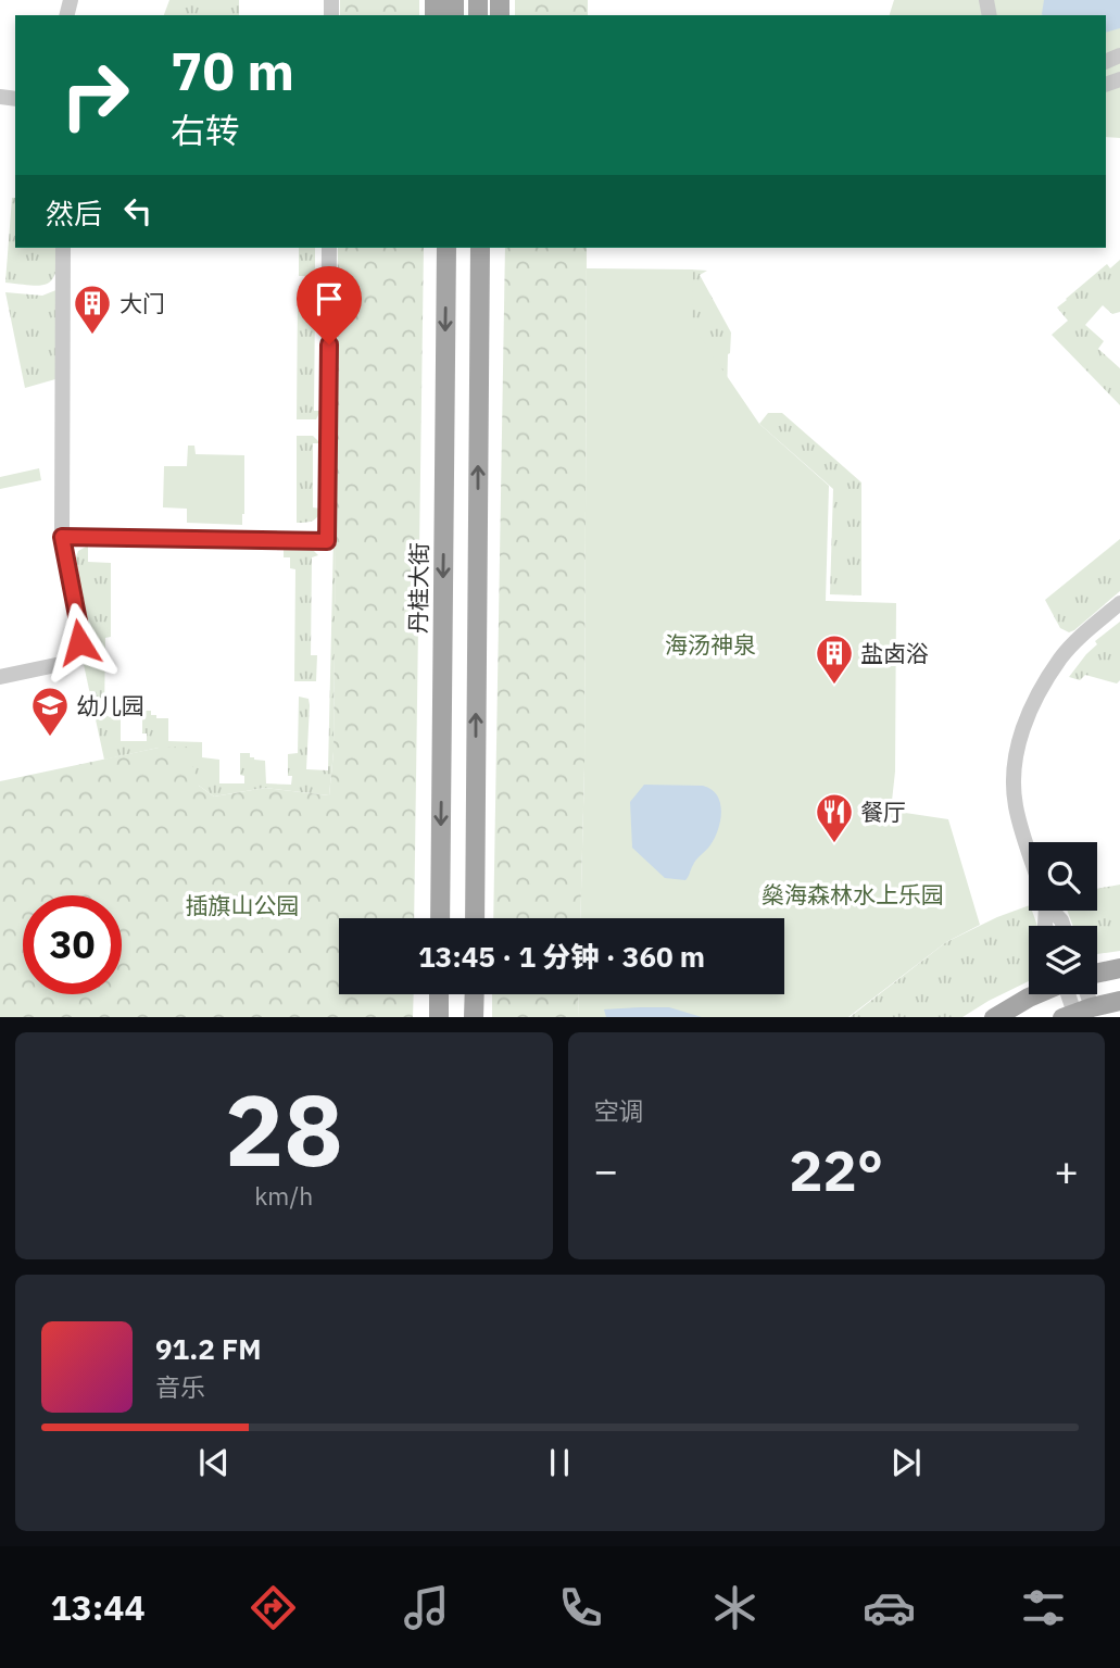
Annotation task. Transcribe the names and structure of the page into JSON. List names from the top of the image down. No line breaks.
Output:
{"streets":{"main road":["丹桂大街"]},"parks":["海汤神泉","燊海森林水上乐园","插旗山公园"],"places":{"building":["大门","盐卤浴"],"school or university":["幼儿园"],"restaurant":["餐厅"]},"page":{"turn":["70 m","右转"],"then":"然后","limit":"30","trip":"13:45 · 1 分钟 · 360 m","tile":[["28","km/h"],"空调"],"heat":["−","22°","+"],"song":["91.2 FM","音乐"],"tabs":"13:44"}}
